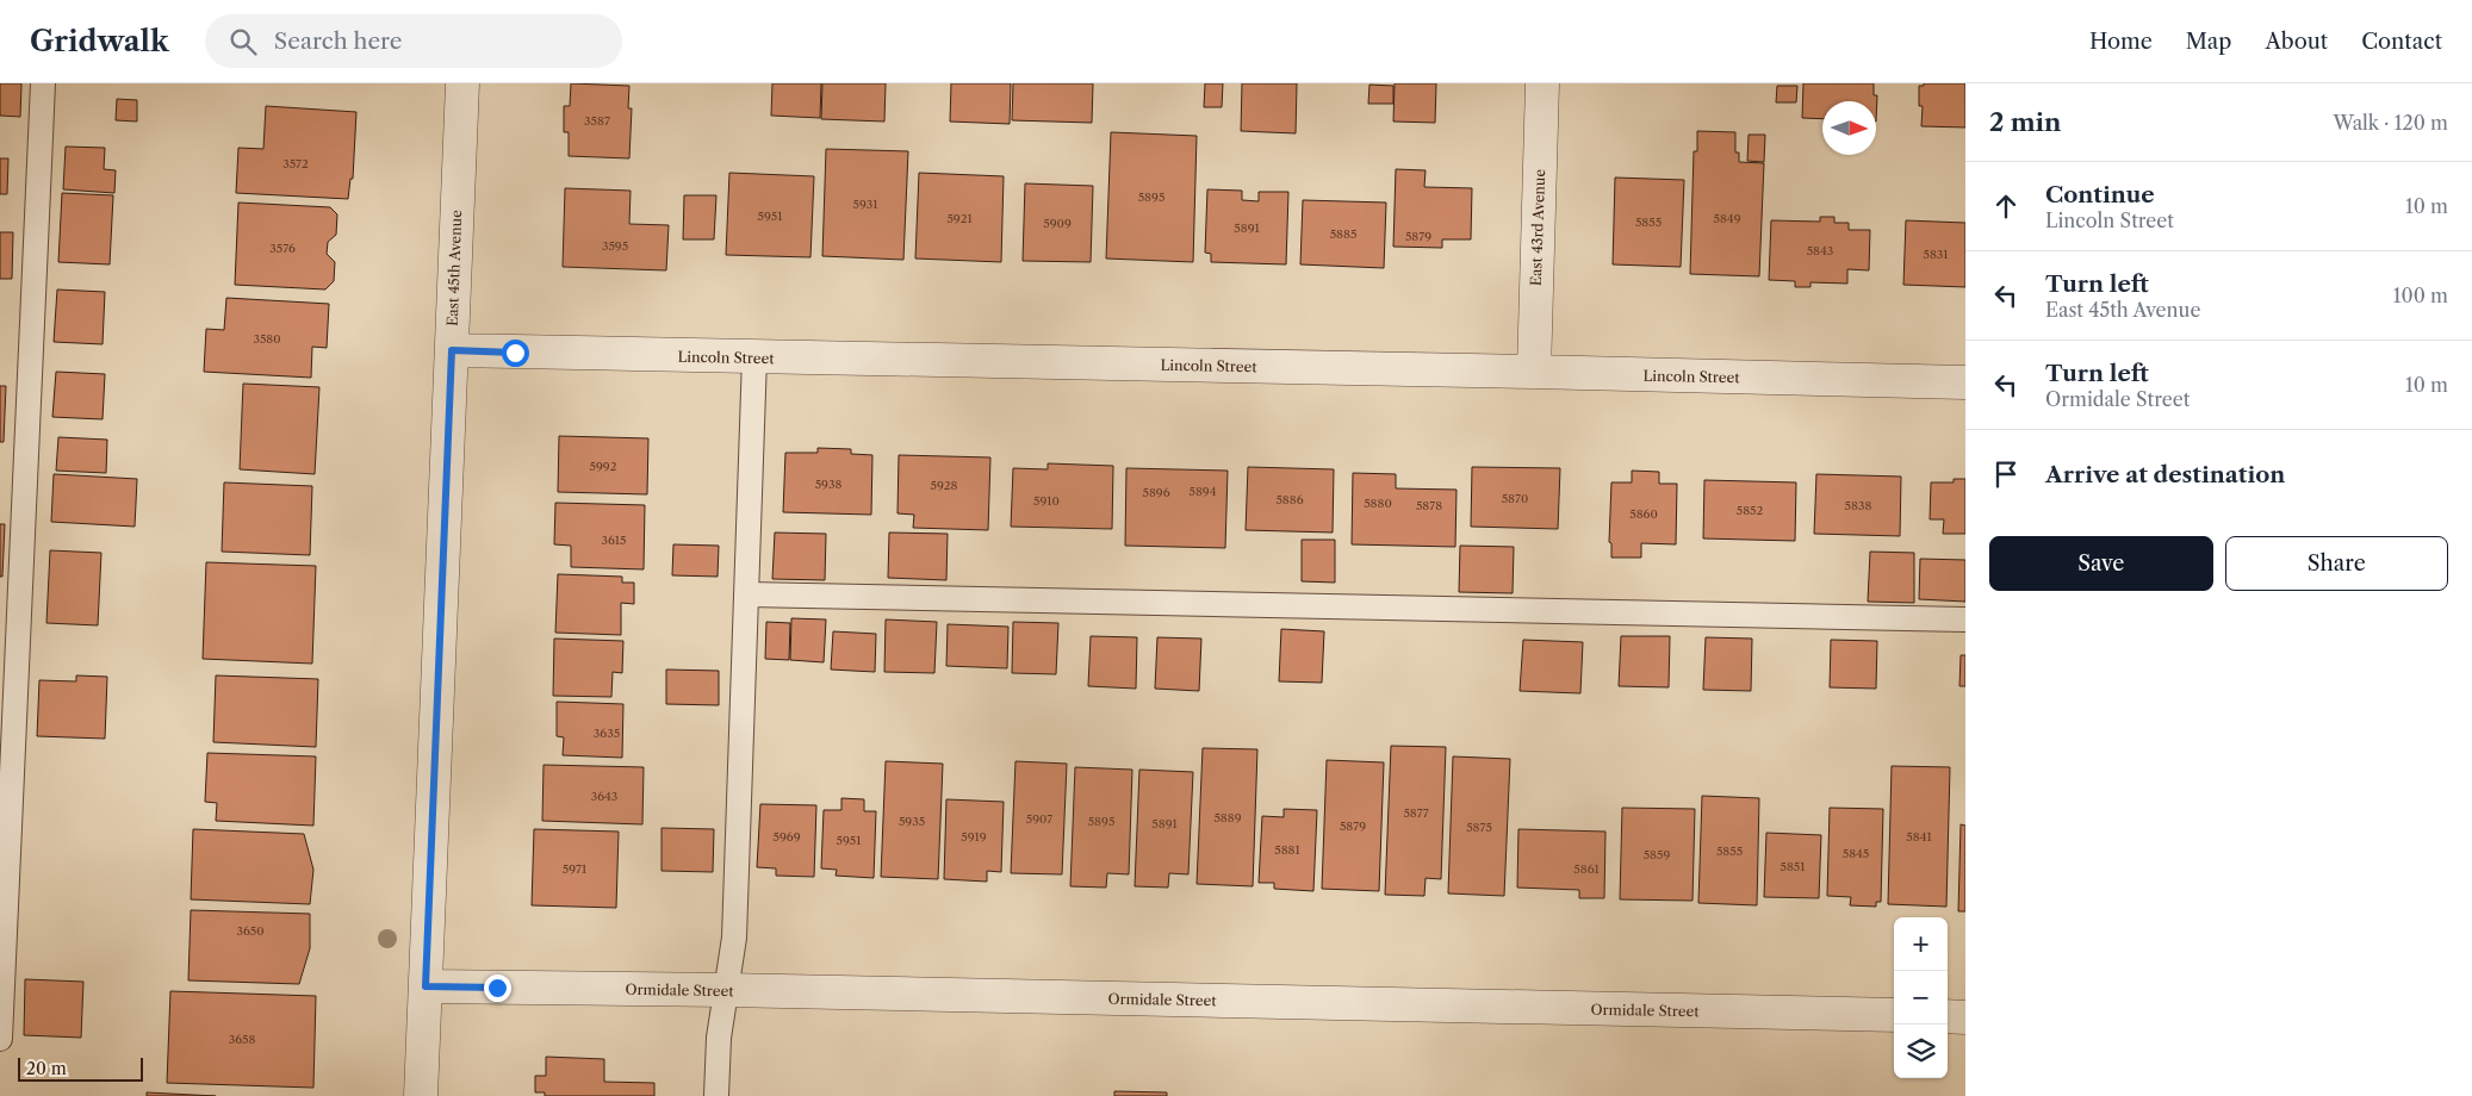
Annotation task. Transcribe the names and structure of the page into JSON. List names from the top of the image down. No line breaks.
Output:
{"streets":{"street":["East 43rd Avenue","East 45th Avenue","Lincoln Street","Ormidale Street"]},"crossings":[["East 43rd Avenue","Lincoln Street"],["East 45th Avenue","Lincoln Street"],["East 45th Avenue","Ormidale Street"]],"house_numbers":["3587","3572","5895","5931","5951","5921","5849","5855","5909","5891","5885","5879","3595","3576","5843","5831","3580","5992","5938","5928","5894","5896","5870","5886","5910","5880","5878","5838","5852","5860","3615","3635","3643","5877","5889","5907","5935","5895","5891","5879","5875","5969","5919","5841","5951","5881","5855","5845","5859","5851","5971","5861","3650","3658"],"scale_bar":"20 m","north":"right","page":{"header":"Gridwalk","search":"Search here","nav":["Home","Map","About","Contact"],"heading":["2 min","Walk · 120 m"],"list":[["Continue","Lincoln Street","10 m"],["Turn left","East 45th Avenue","100 m"],["Turn left","Ormidale Street","10 m"],"Arrive at destination"],"buttons":["Save","Share"],"map_buttons":["+","−"],"scale":"20 m"}}
